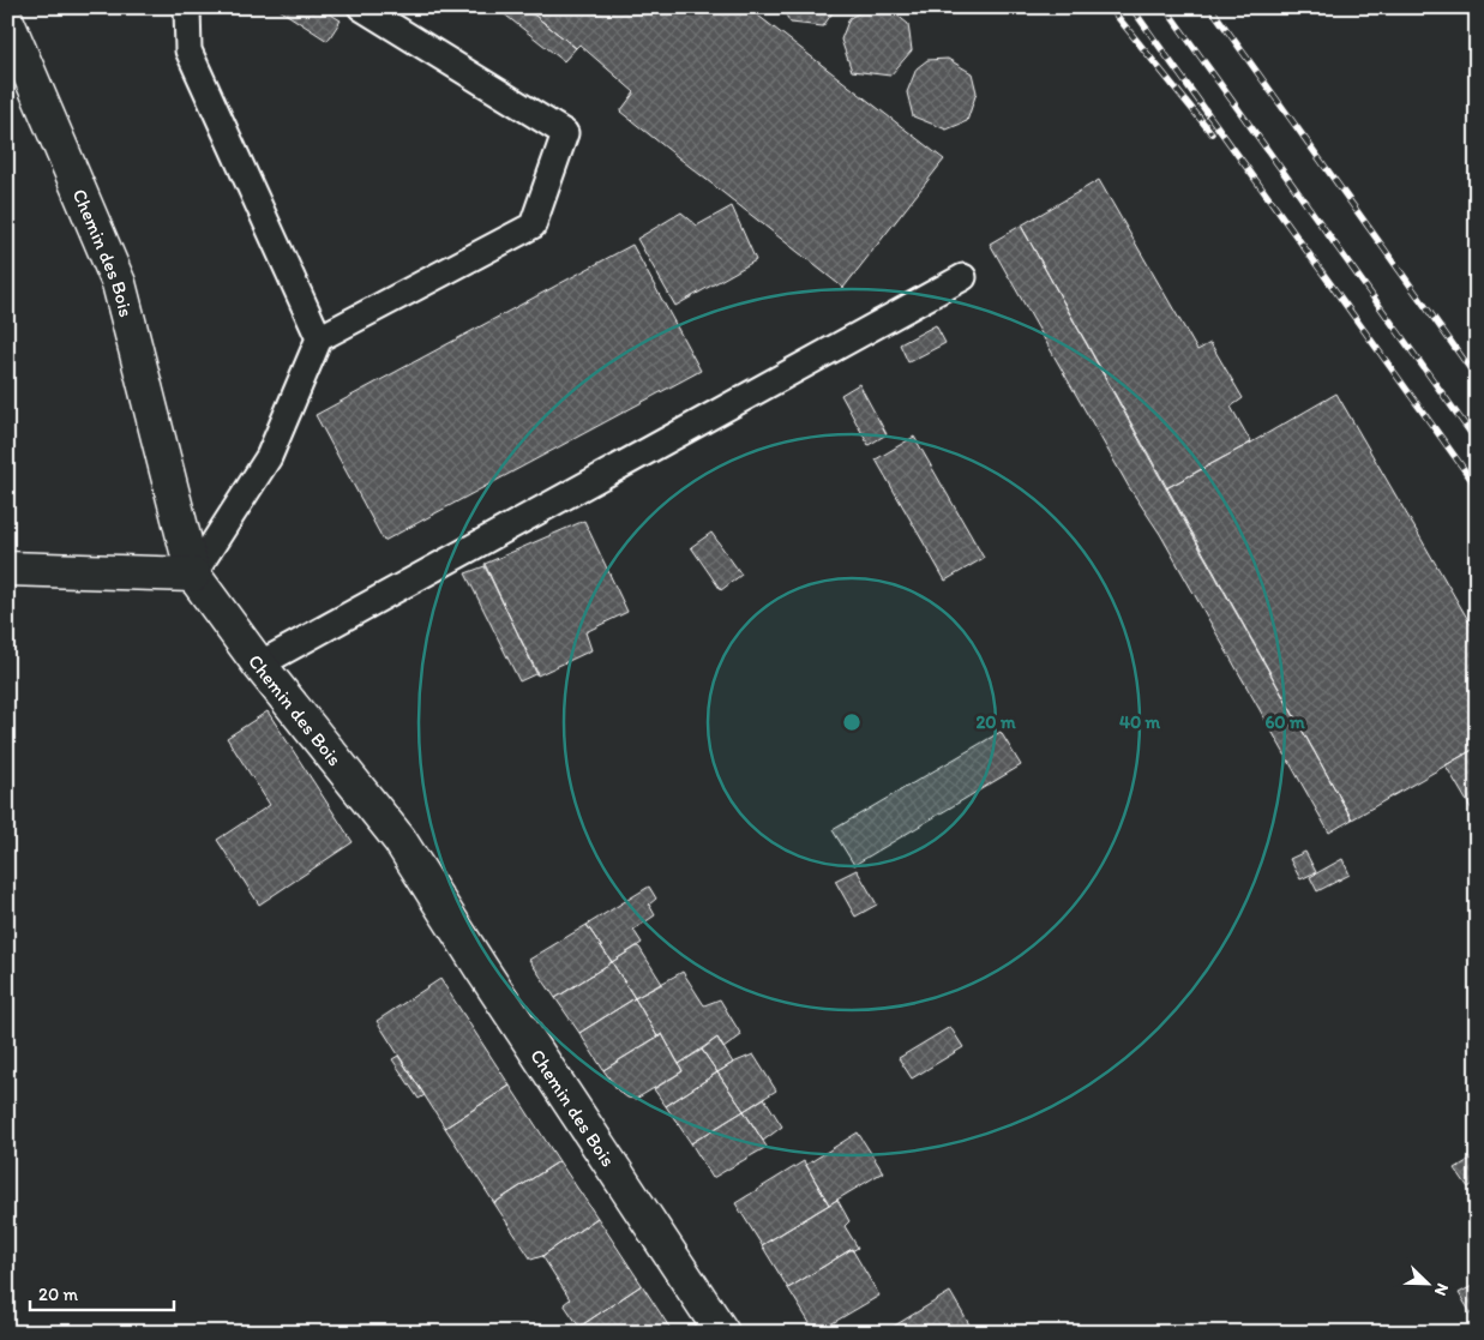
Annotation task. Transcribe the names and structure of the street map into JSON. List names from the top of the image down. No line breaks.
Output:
{"streets":{"street":["Chemin des Bois"]},"scale_bar":"20 m","north":"bottom right","rings":["20 m","40 m","60 m"]}
